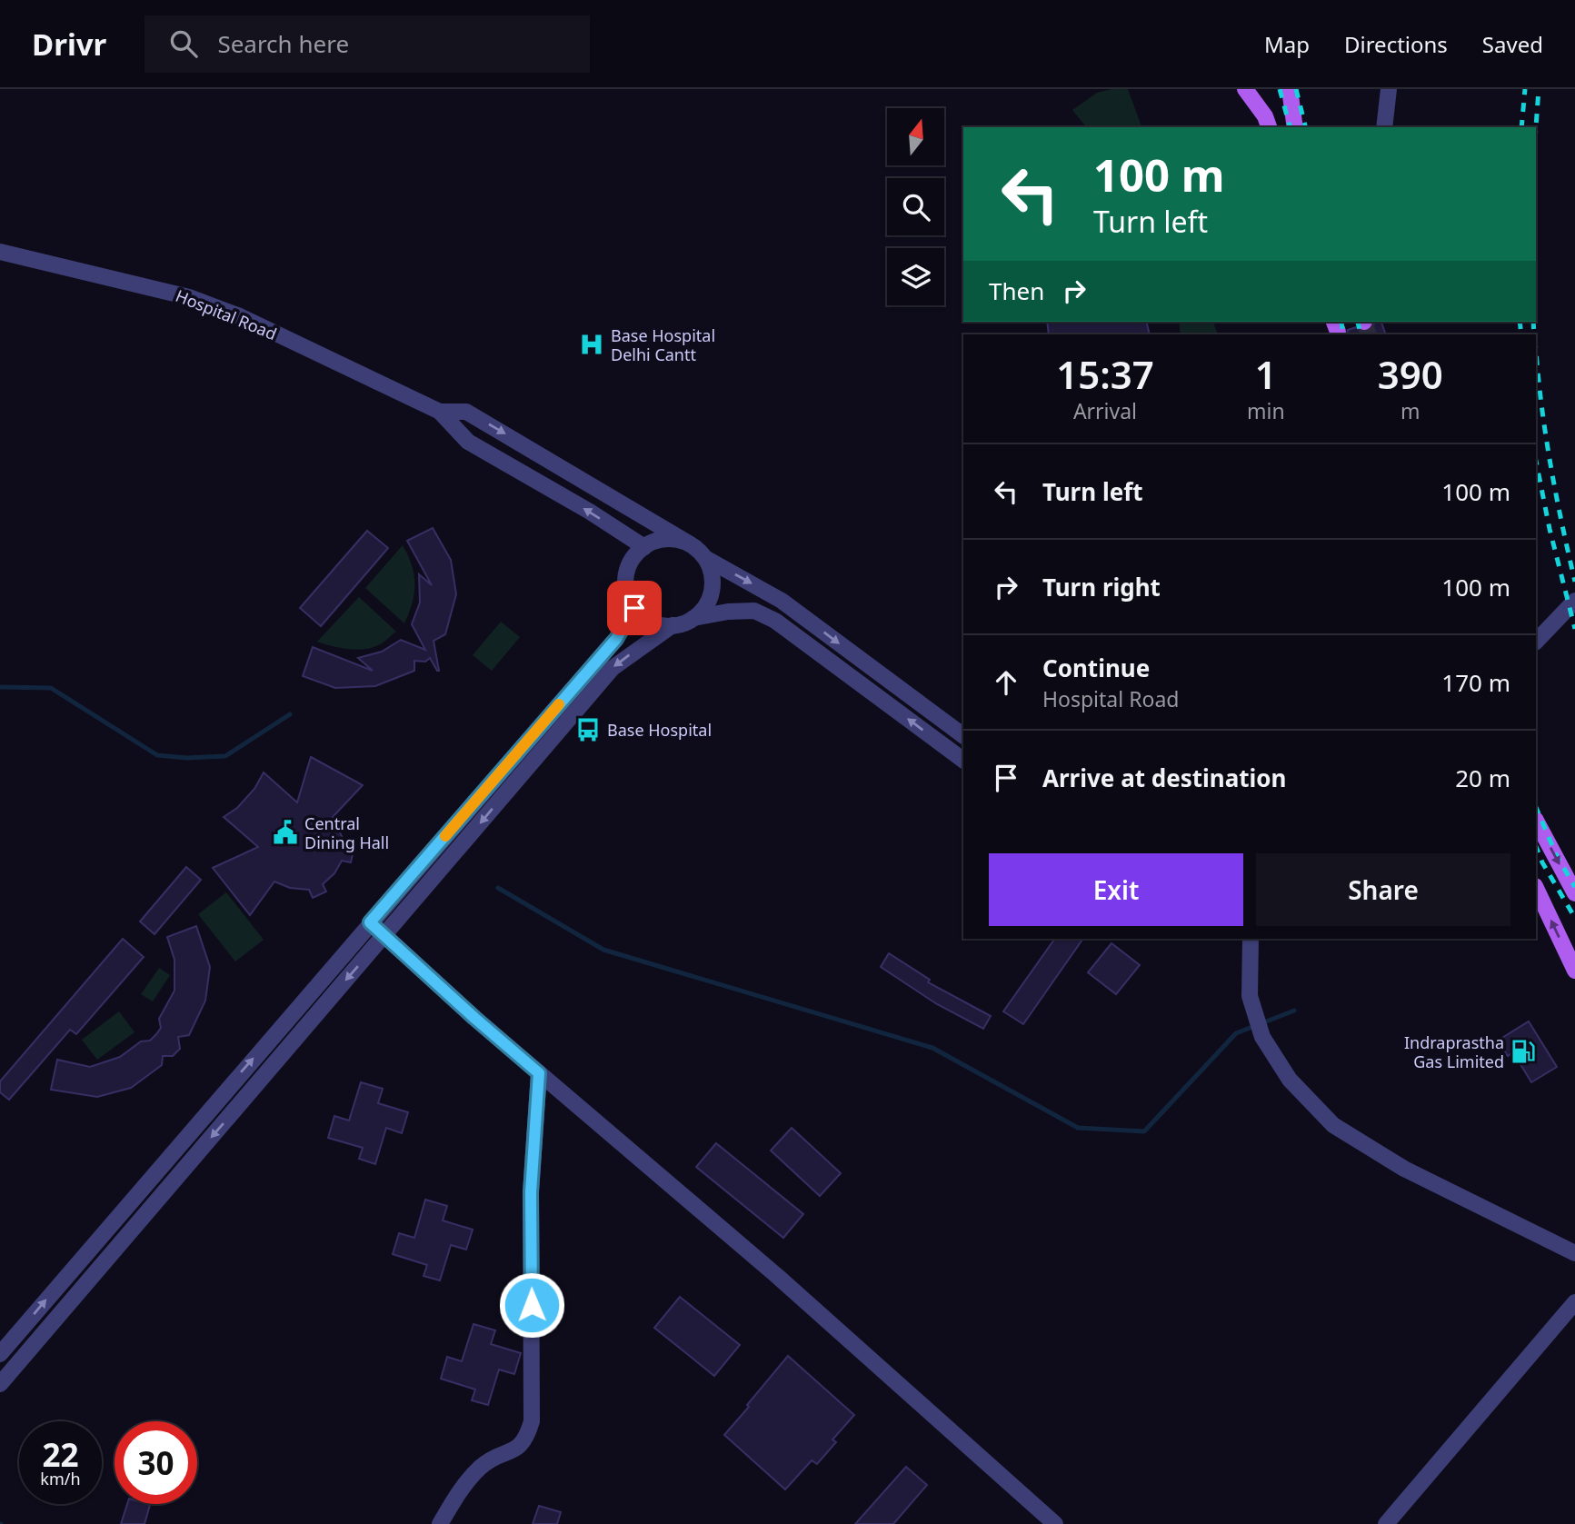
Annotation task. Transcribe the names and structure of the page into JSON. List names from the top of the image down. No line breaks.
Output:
{"streets":{"street":["Hospital Road"]},"places":{"hospital":["Base Hospital Delhi Cantt"],"bus stop":["Base Hospital"],"public building":["Central Dining Hall"],"fuel station":["Indraprastha Gas Limited"]},"north":"top","page":{"header":"Drivr","search":"Search here","nav":["Map","Directions","Saved"],"turn":["100 m","Turn left"],"then":"Then","eta":["15:37","Arrival","1","min","390","m"],"list":[{"name":"Turn left","value":"100 m"},{"name":"Turn right","value":"100 m"},{"name":"Continue","note":"Hospital Road","value":"170 m"},{"name":"Arrive at destination","value":"20 m"}],"buttons":["Exit","Share"],"speed":"22 km/h","limit":"30"}}
